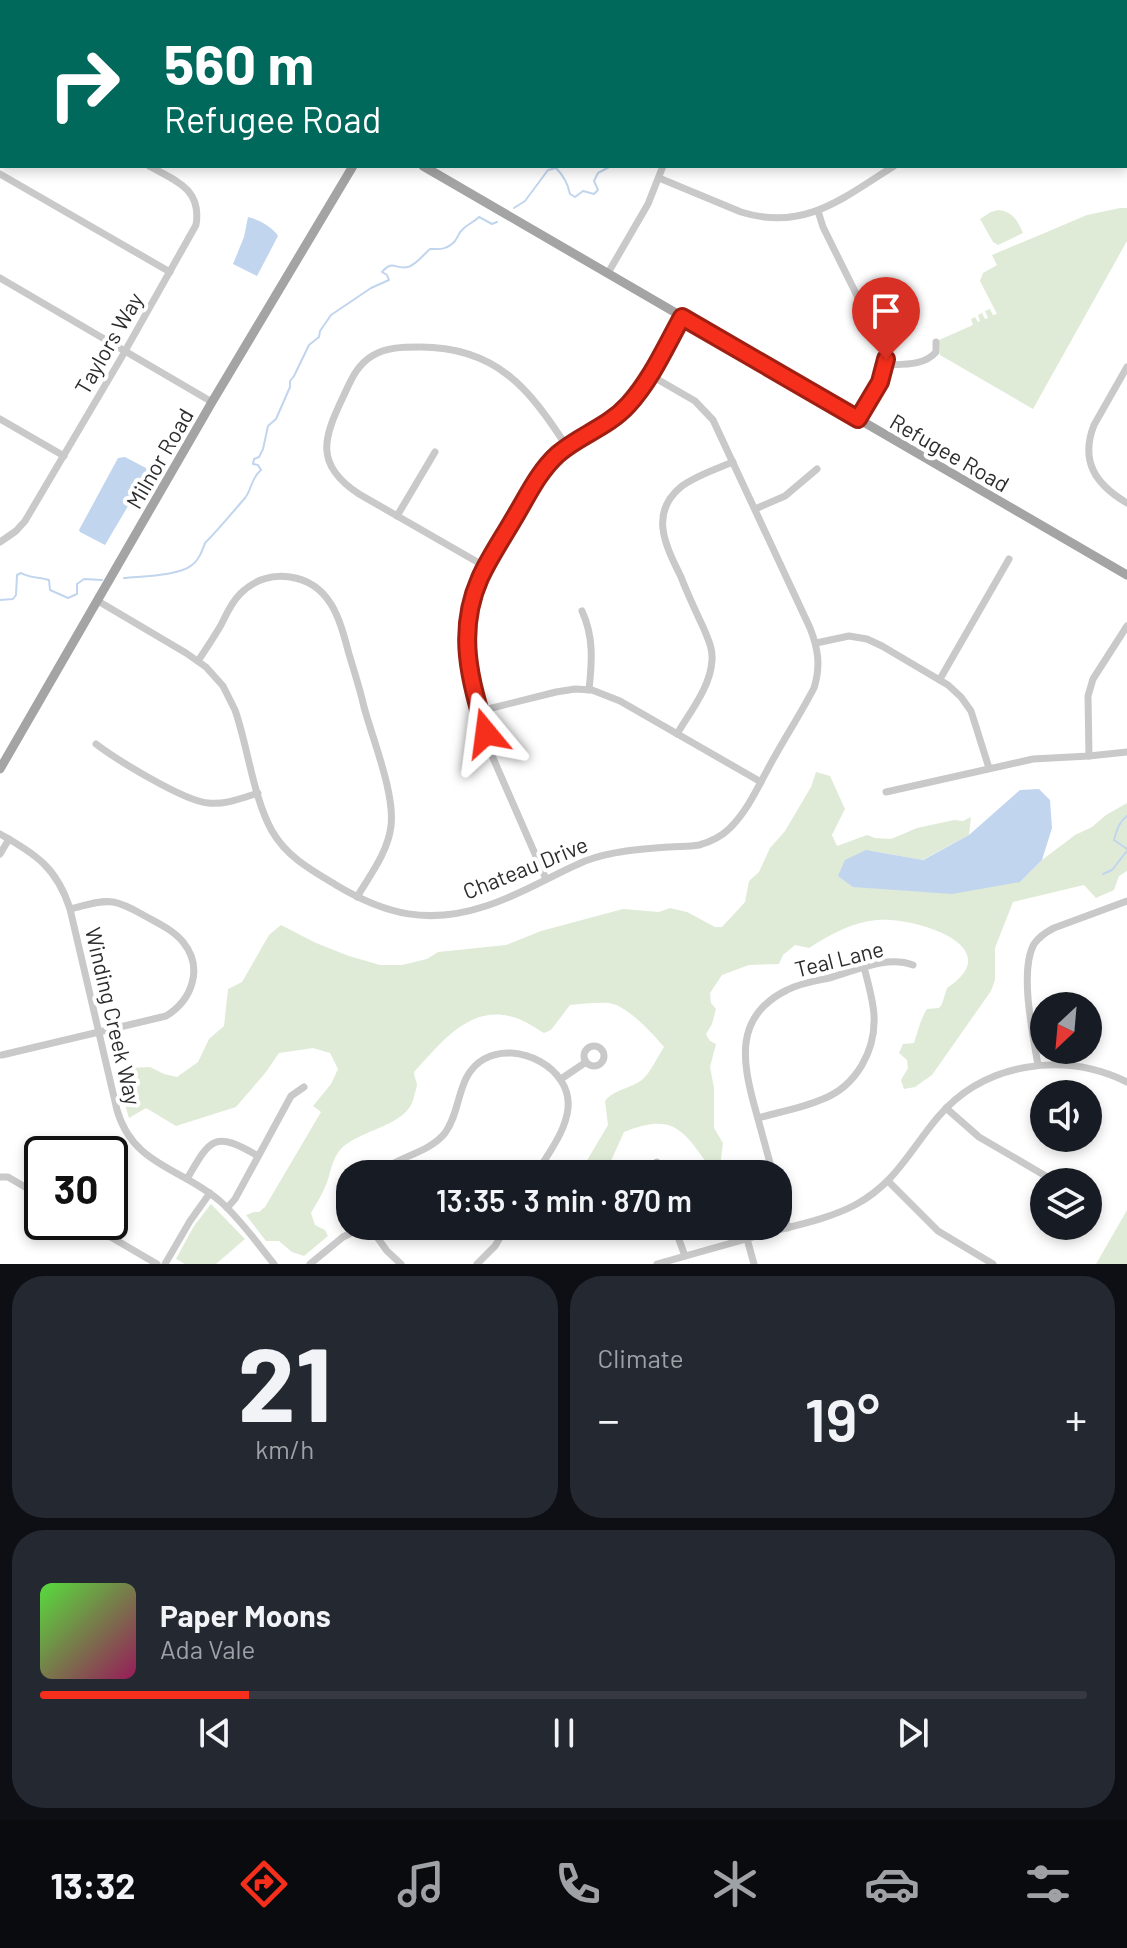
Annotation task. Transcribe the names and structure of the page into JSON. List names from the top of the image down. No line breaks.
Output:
{"streets":{"main road":["Refugee Road","Milnor Road"],"street":["Taylors Way","Chateau Drive","Teal Lane","Winding Creek Way"]},"crossings":[["Milnor Road","Chateau Drive"]],"north":"bottom left","page":{"turn":["560 m","Refugee Road"],"limit":"30","trip":"13:35 · 3 min · 870 m","tile":[["21","km/h"],"Climate"],"heat":["−","19°","+"],"song":["Paper Moons","Ada Vale"],"tabs":"13:32"}}
